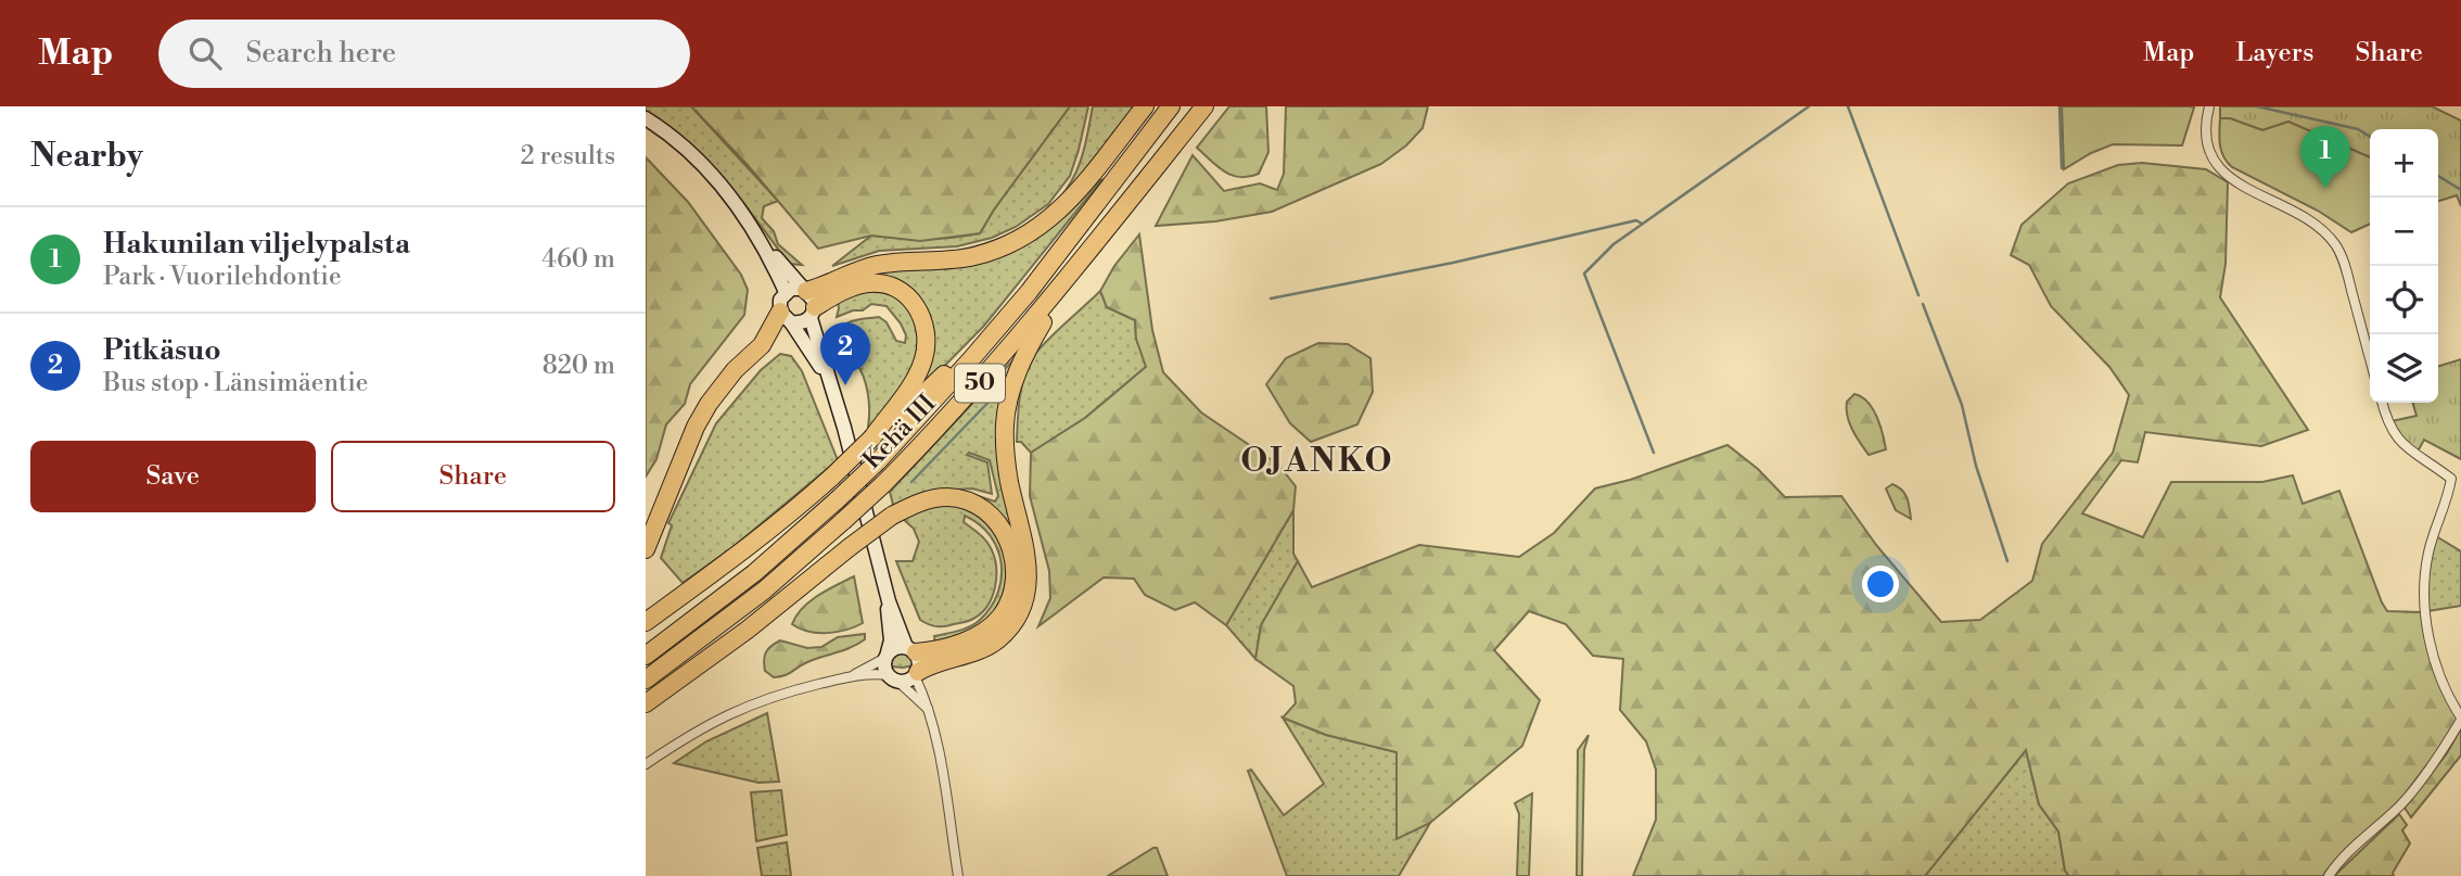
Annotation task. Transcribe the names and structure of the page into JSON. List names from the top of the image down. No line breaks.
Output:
{"streets":{"highway":["50","Kehä III"]},"districts":["OJANKO"],"page":{"header":"Map","search":"Search here","nav":["Map","Layers","Share"],"heading":["Nearby","2 results"],"pins":["1","2"],"map_buttons":["+","−"],"list":[{"mark":"1","name":"Hakunilan viljelypalsta","note":"Park · Vuorilehdontie","value":"460 m"},{"mark":"2","name":"Pitkäsuo","note":"Bus stop · Länsimäentie","value":"820 m"}],"buttons":["Save","Share"]}}
